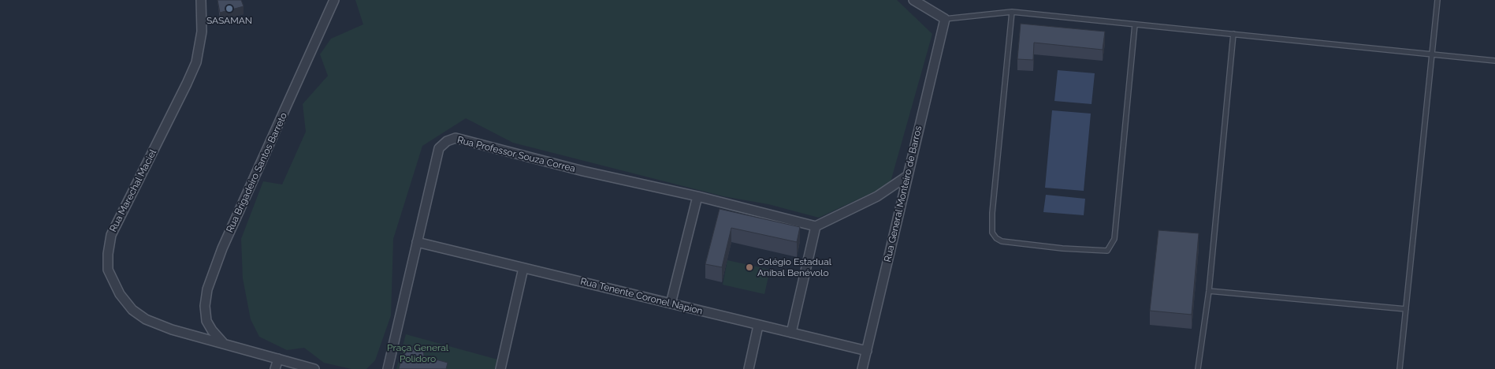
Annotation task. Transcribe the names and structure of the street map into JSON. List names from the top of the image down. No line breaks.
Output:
{"streets":{"street":["Rua Professor Souza Correa","Rua Brigadeiro Santos Barreto","Rua Marechal Maciel","Rua General Monteiro de Barros","Rua Tenente Coronel Napion"]},"crossings":[["Rua Professor Souza Correa","Rua Tenente Coronel Napion"],["Rua Brigadeiro Santos Barreto","Rua Marechal Maciel"],["Rua General Monteiro de Barros","Rua Tenente Coronel Napion"]],"parks":["Praça General Polidoro"],"places":["SASAMAN","Colégio Estadual Aníbal Benévolo"]}
